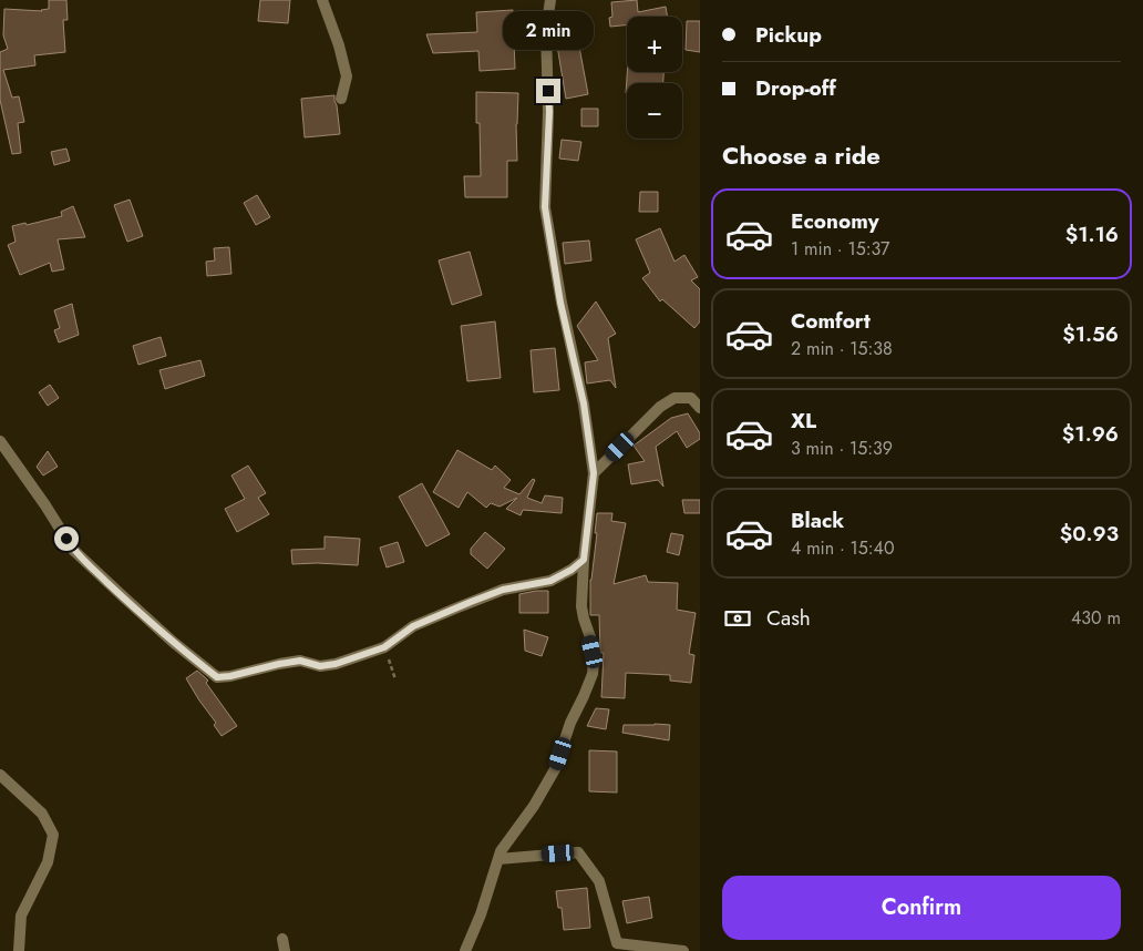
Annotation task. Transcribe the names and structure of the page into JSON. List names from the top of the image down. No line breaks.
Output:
{"page":{"banner":["Pickup","Drop-off"],"bubble":"2 min","map_buttons":["+","−"],"heading":"Choose a ride","list":[{"name":"Economy","note":"1 min · 15:37","value":"$1.16"},{"name":"Comfort","note":"2 min · 15:38","value":"$1.56"},{"name":"XL","note":"3 min · 15:39","value":"$1.96"},{"name":"Black","note":"4 min · 15:40","value":"$0.93"}],"pay":["Cash","430 m"],"buttons":"Confirm"}}
